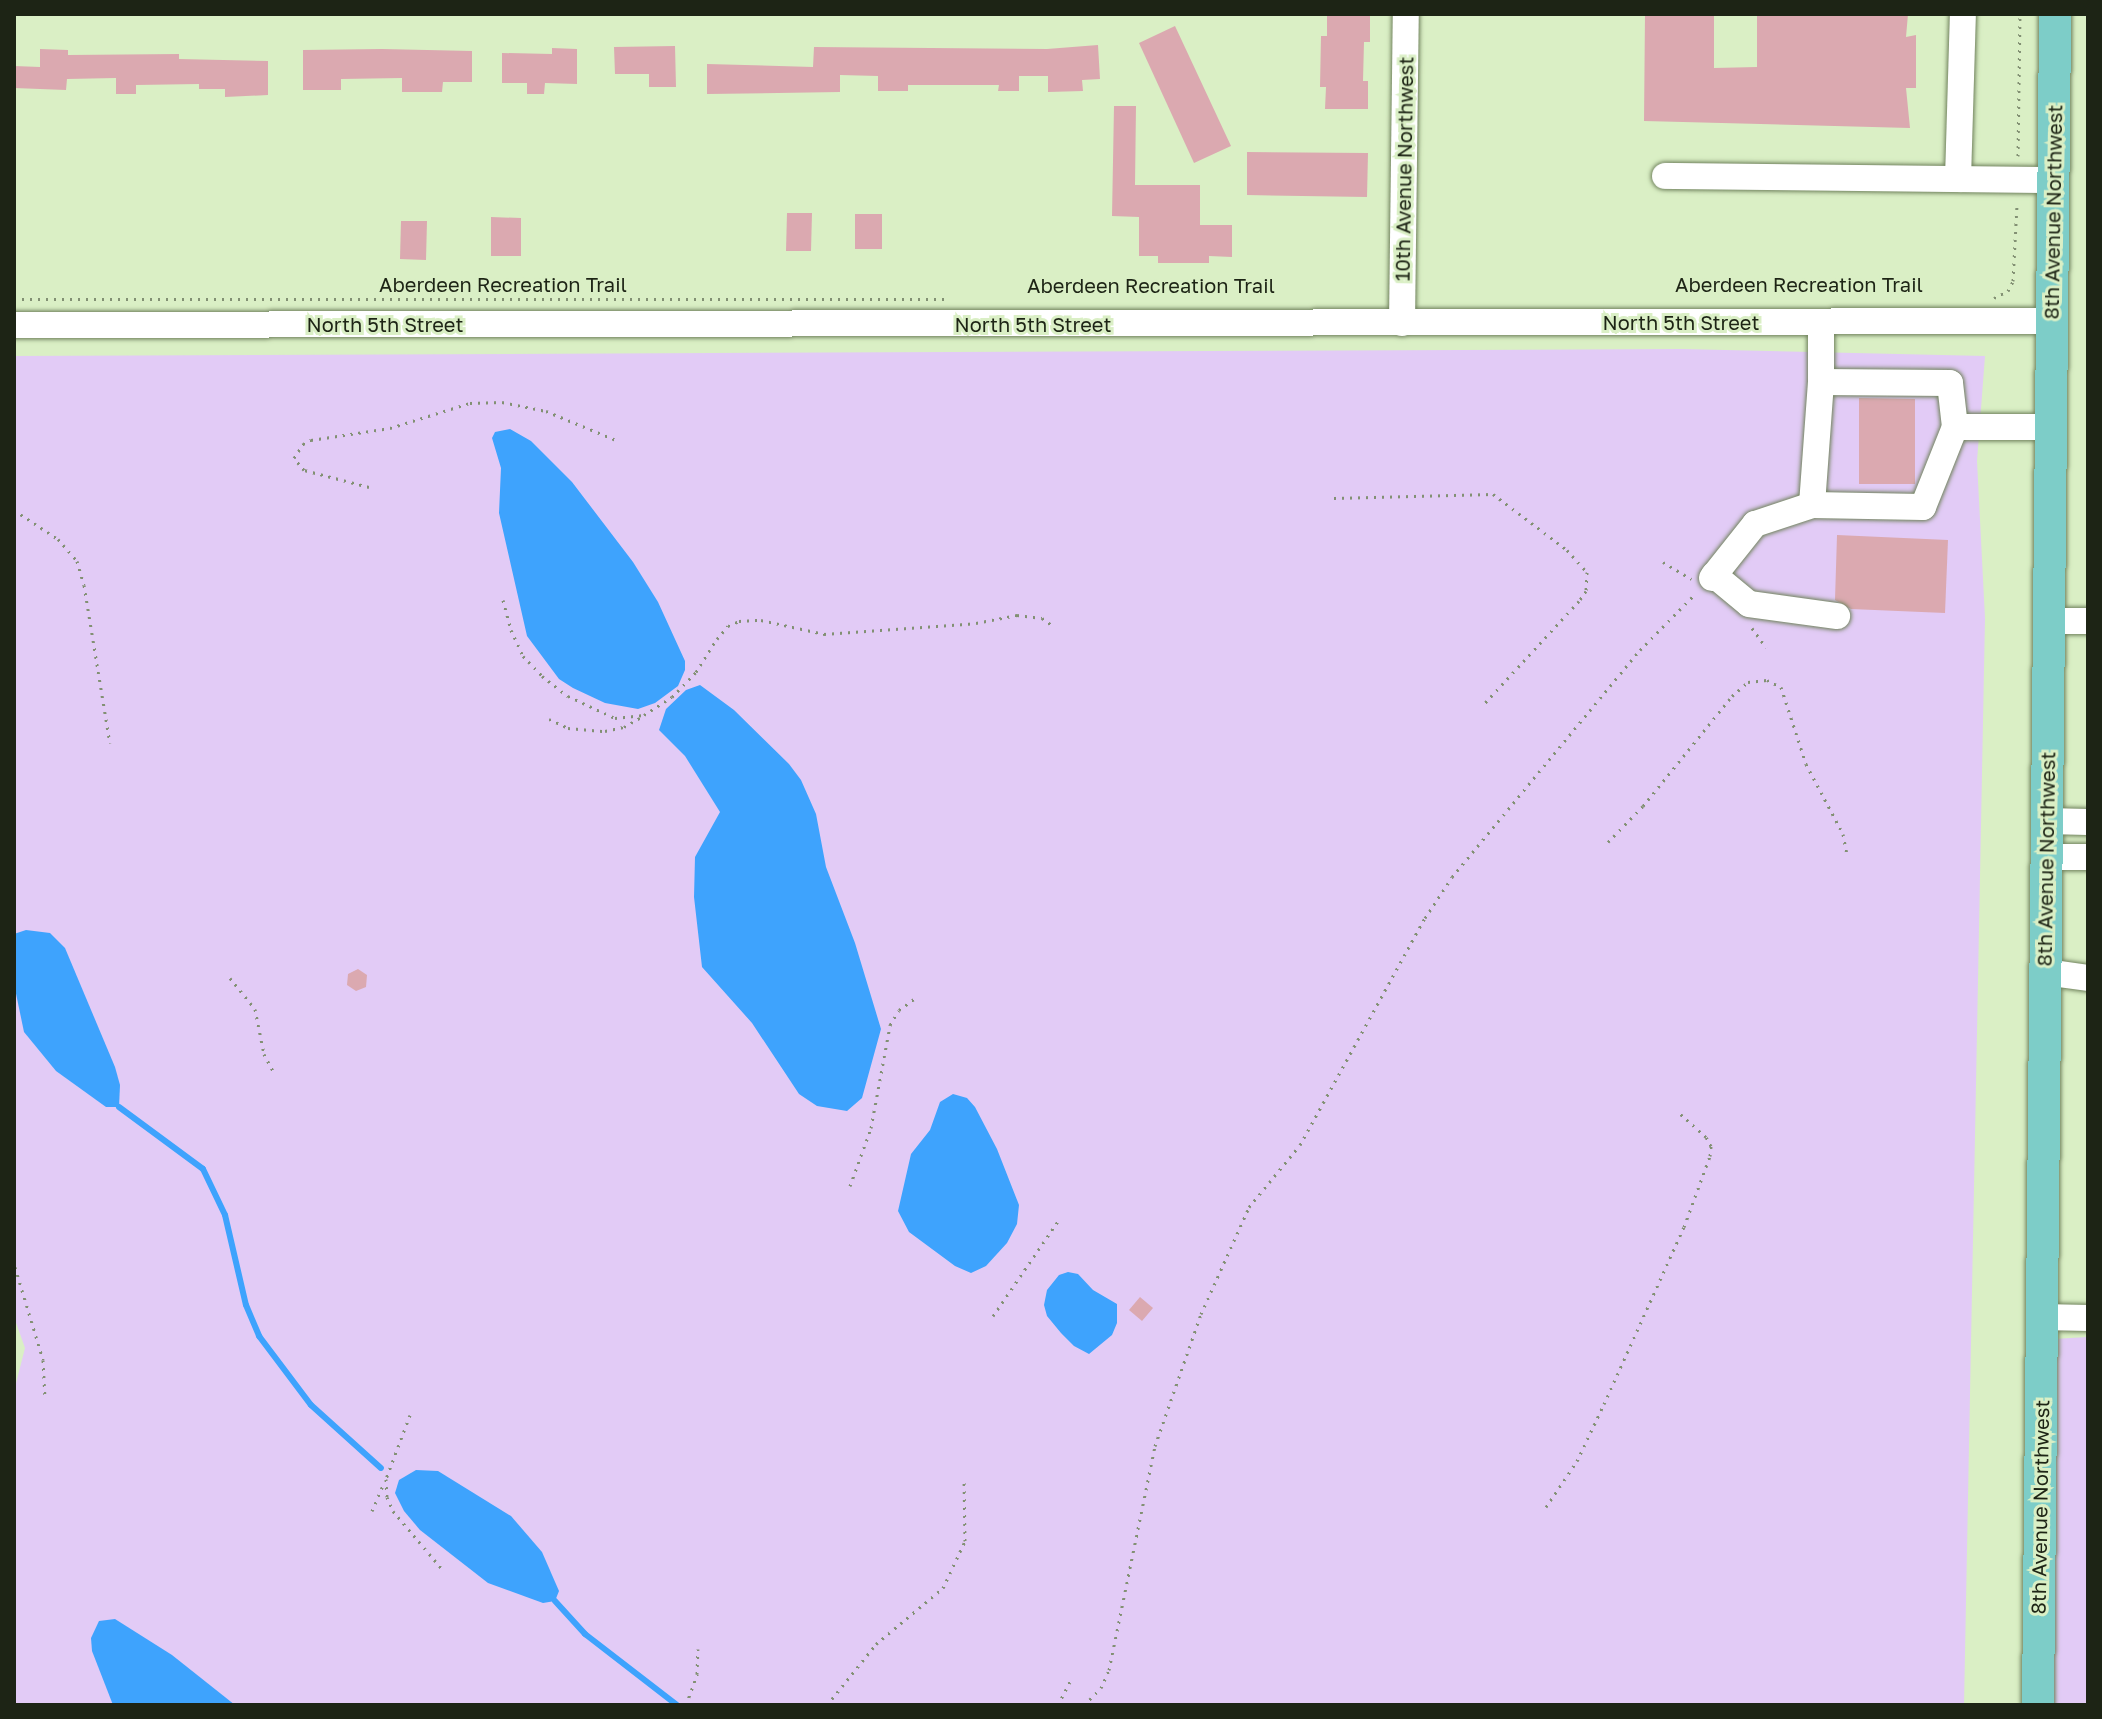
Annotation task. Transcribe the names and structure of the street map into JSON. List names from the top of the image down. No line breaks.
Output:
{"streets":{"main road":["8th Avenue Northwest"],"street":["10th Avenue Northwest","North 5th Street"],"path":["Aberdeen Recreation Trail"]},"crossings":[["10th Avenue Northwest","North 5th Street"],["8th Avenue Northwest","North 5th Street"]]}
